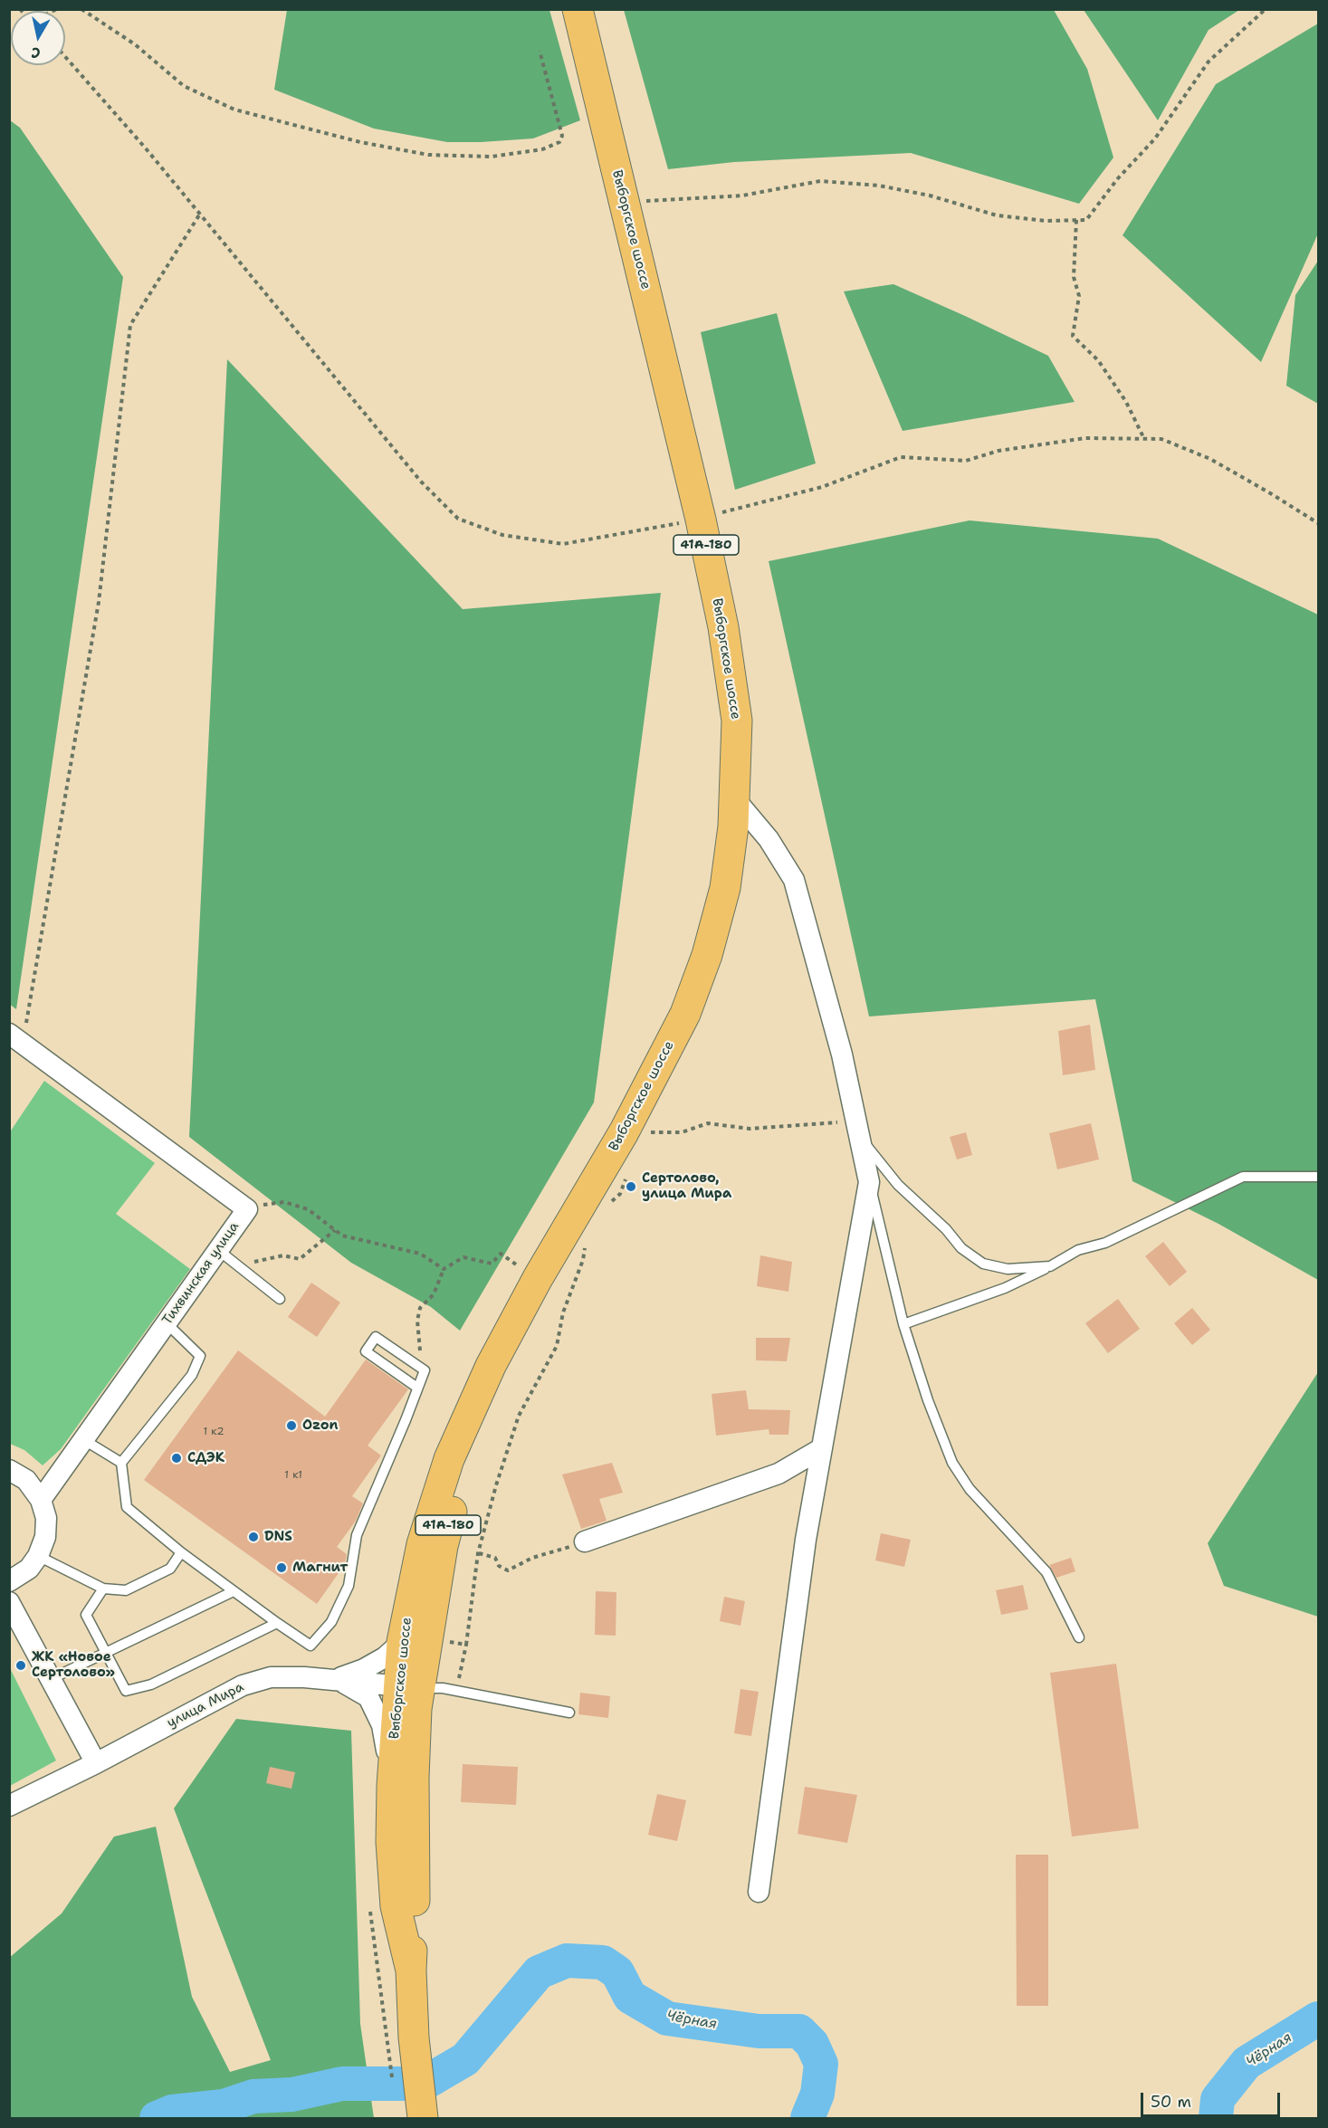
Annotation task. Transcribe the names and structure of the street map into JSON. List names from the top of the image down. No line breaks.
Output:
{"streets":{"main road":["Выборгское шоссе","41А-180"],"street":["Тихвинская улица","улица Мира"]},"crossings":[["Выборгское шоссе","улица Мира"]],"water":["Чёрная"],"places":["Сертолово, улица Мира","Ozon","СДЭК","DNS","Магнит","ЖК «Новое Сертолово»"],"house_numbers":["1 к2","1 к1"],"scale_bar":"50 m","north":"bottom"}
